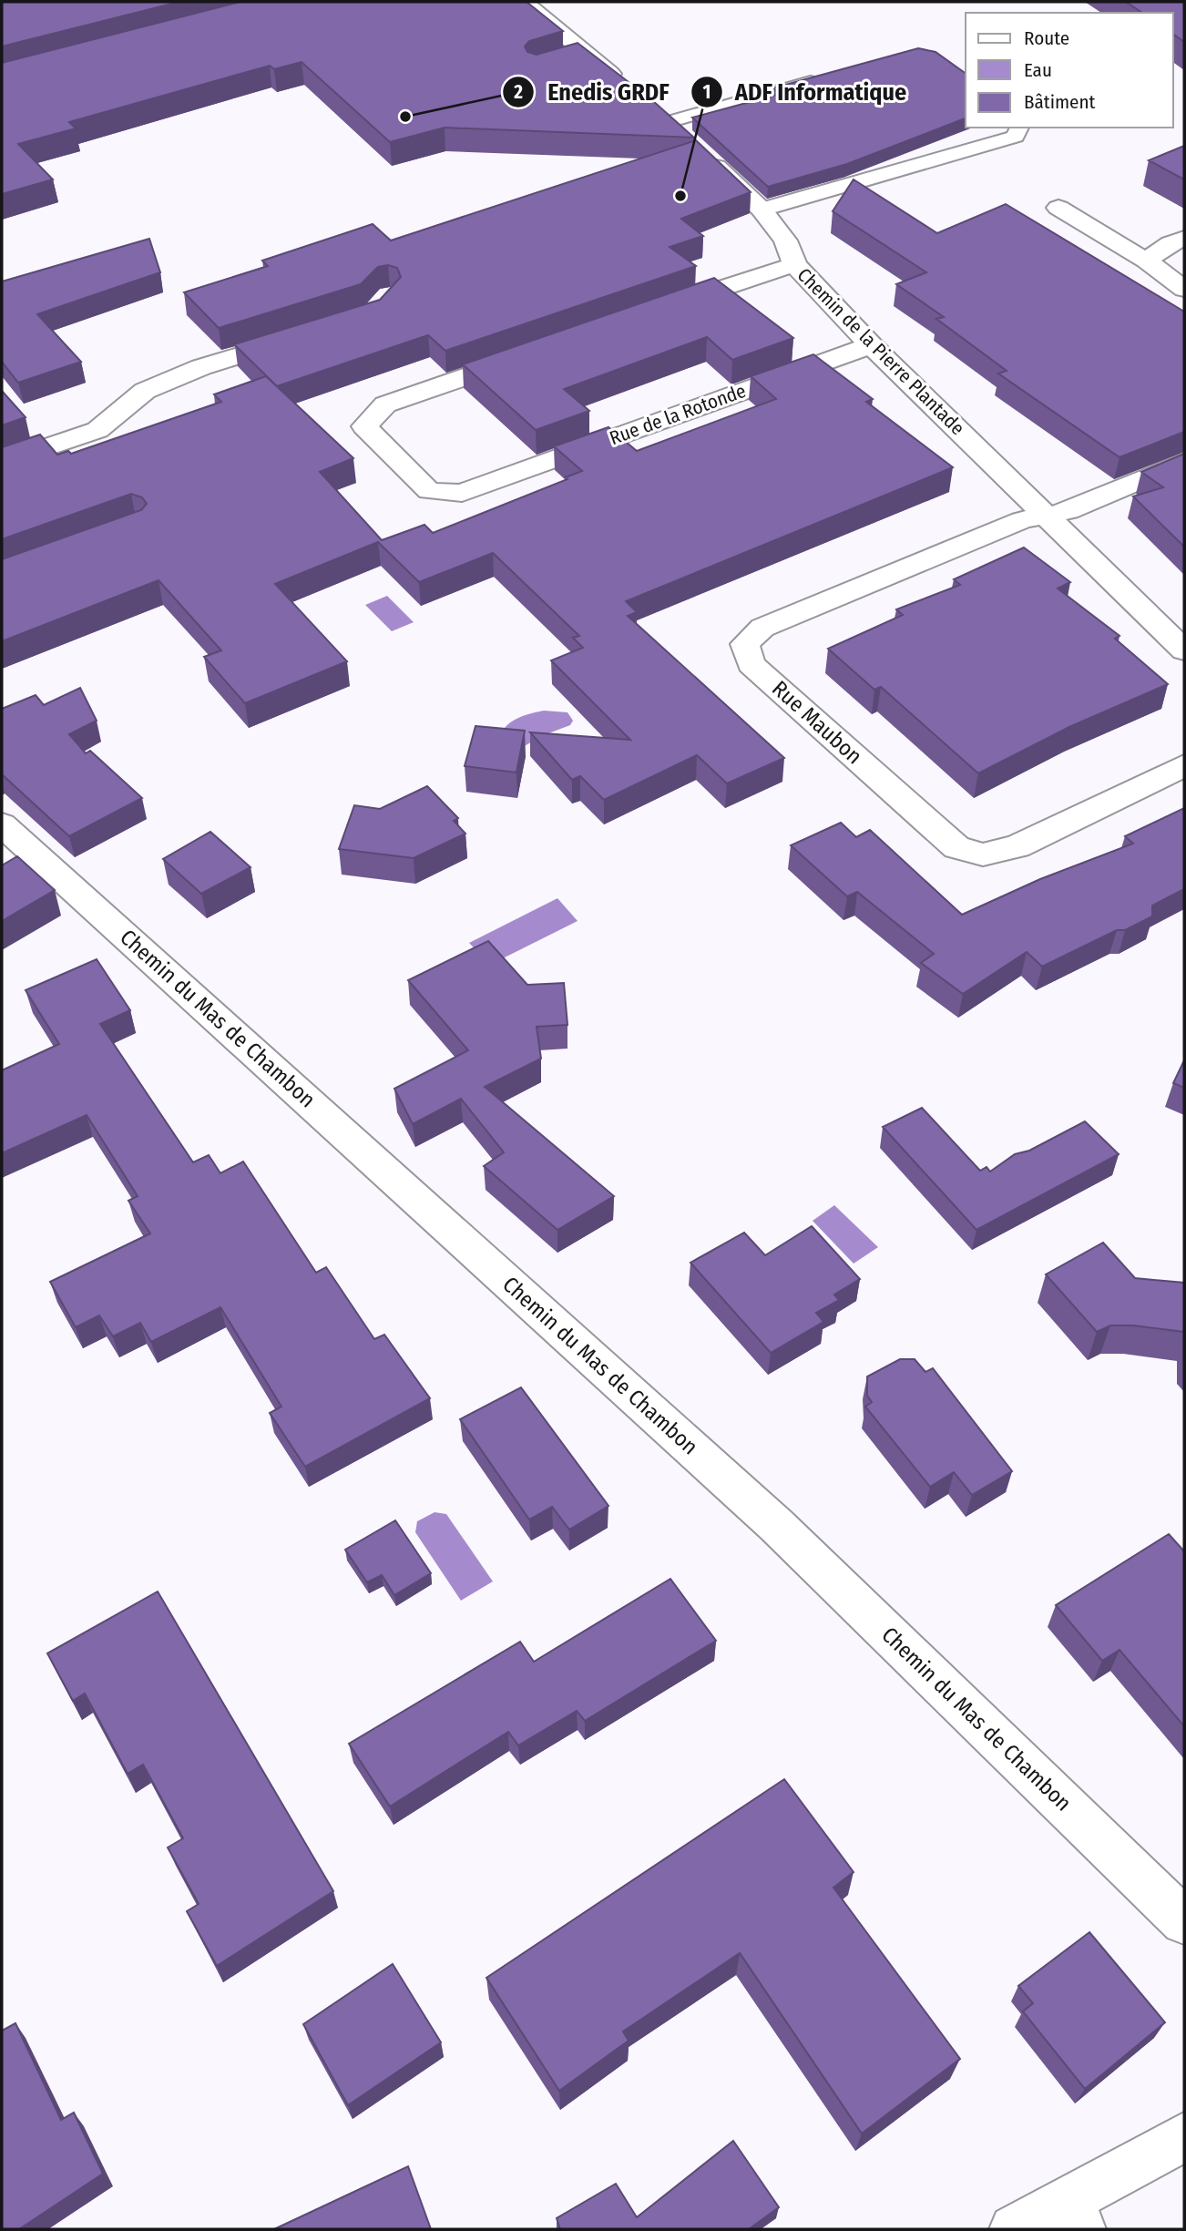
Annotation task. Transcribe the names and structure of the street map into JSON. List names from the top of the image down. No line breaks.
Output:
{"streets":{"street":["Chemin de la Pierre Plantade","Rue de la Rotonde","Rue Maubon","Chemin du Mas de Chambon"]},"crossings":[["Chemin de la Pierre Plantade","Rue de la Rotonde"],["Chemin de la Pierre Plantade","Rue Maubon"]],"places":["Enedis GRDF","ADF Informatique"],"legend":["Route","Eau","Bâtiment"]}
